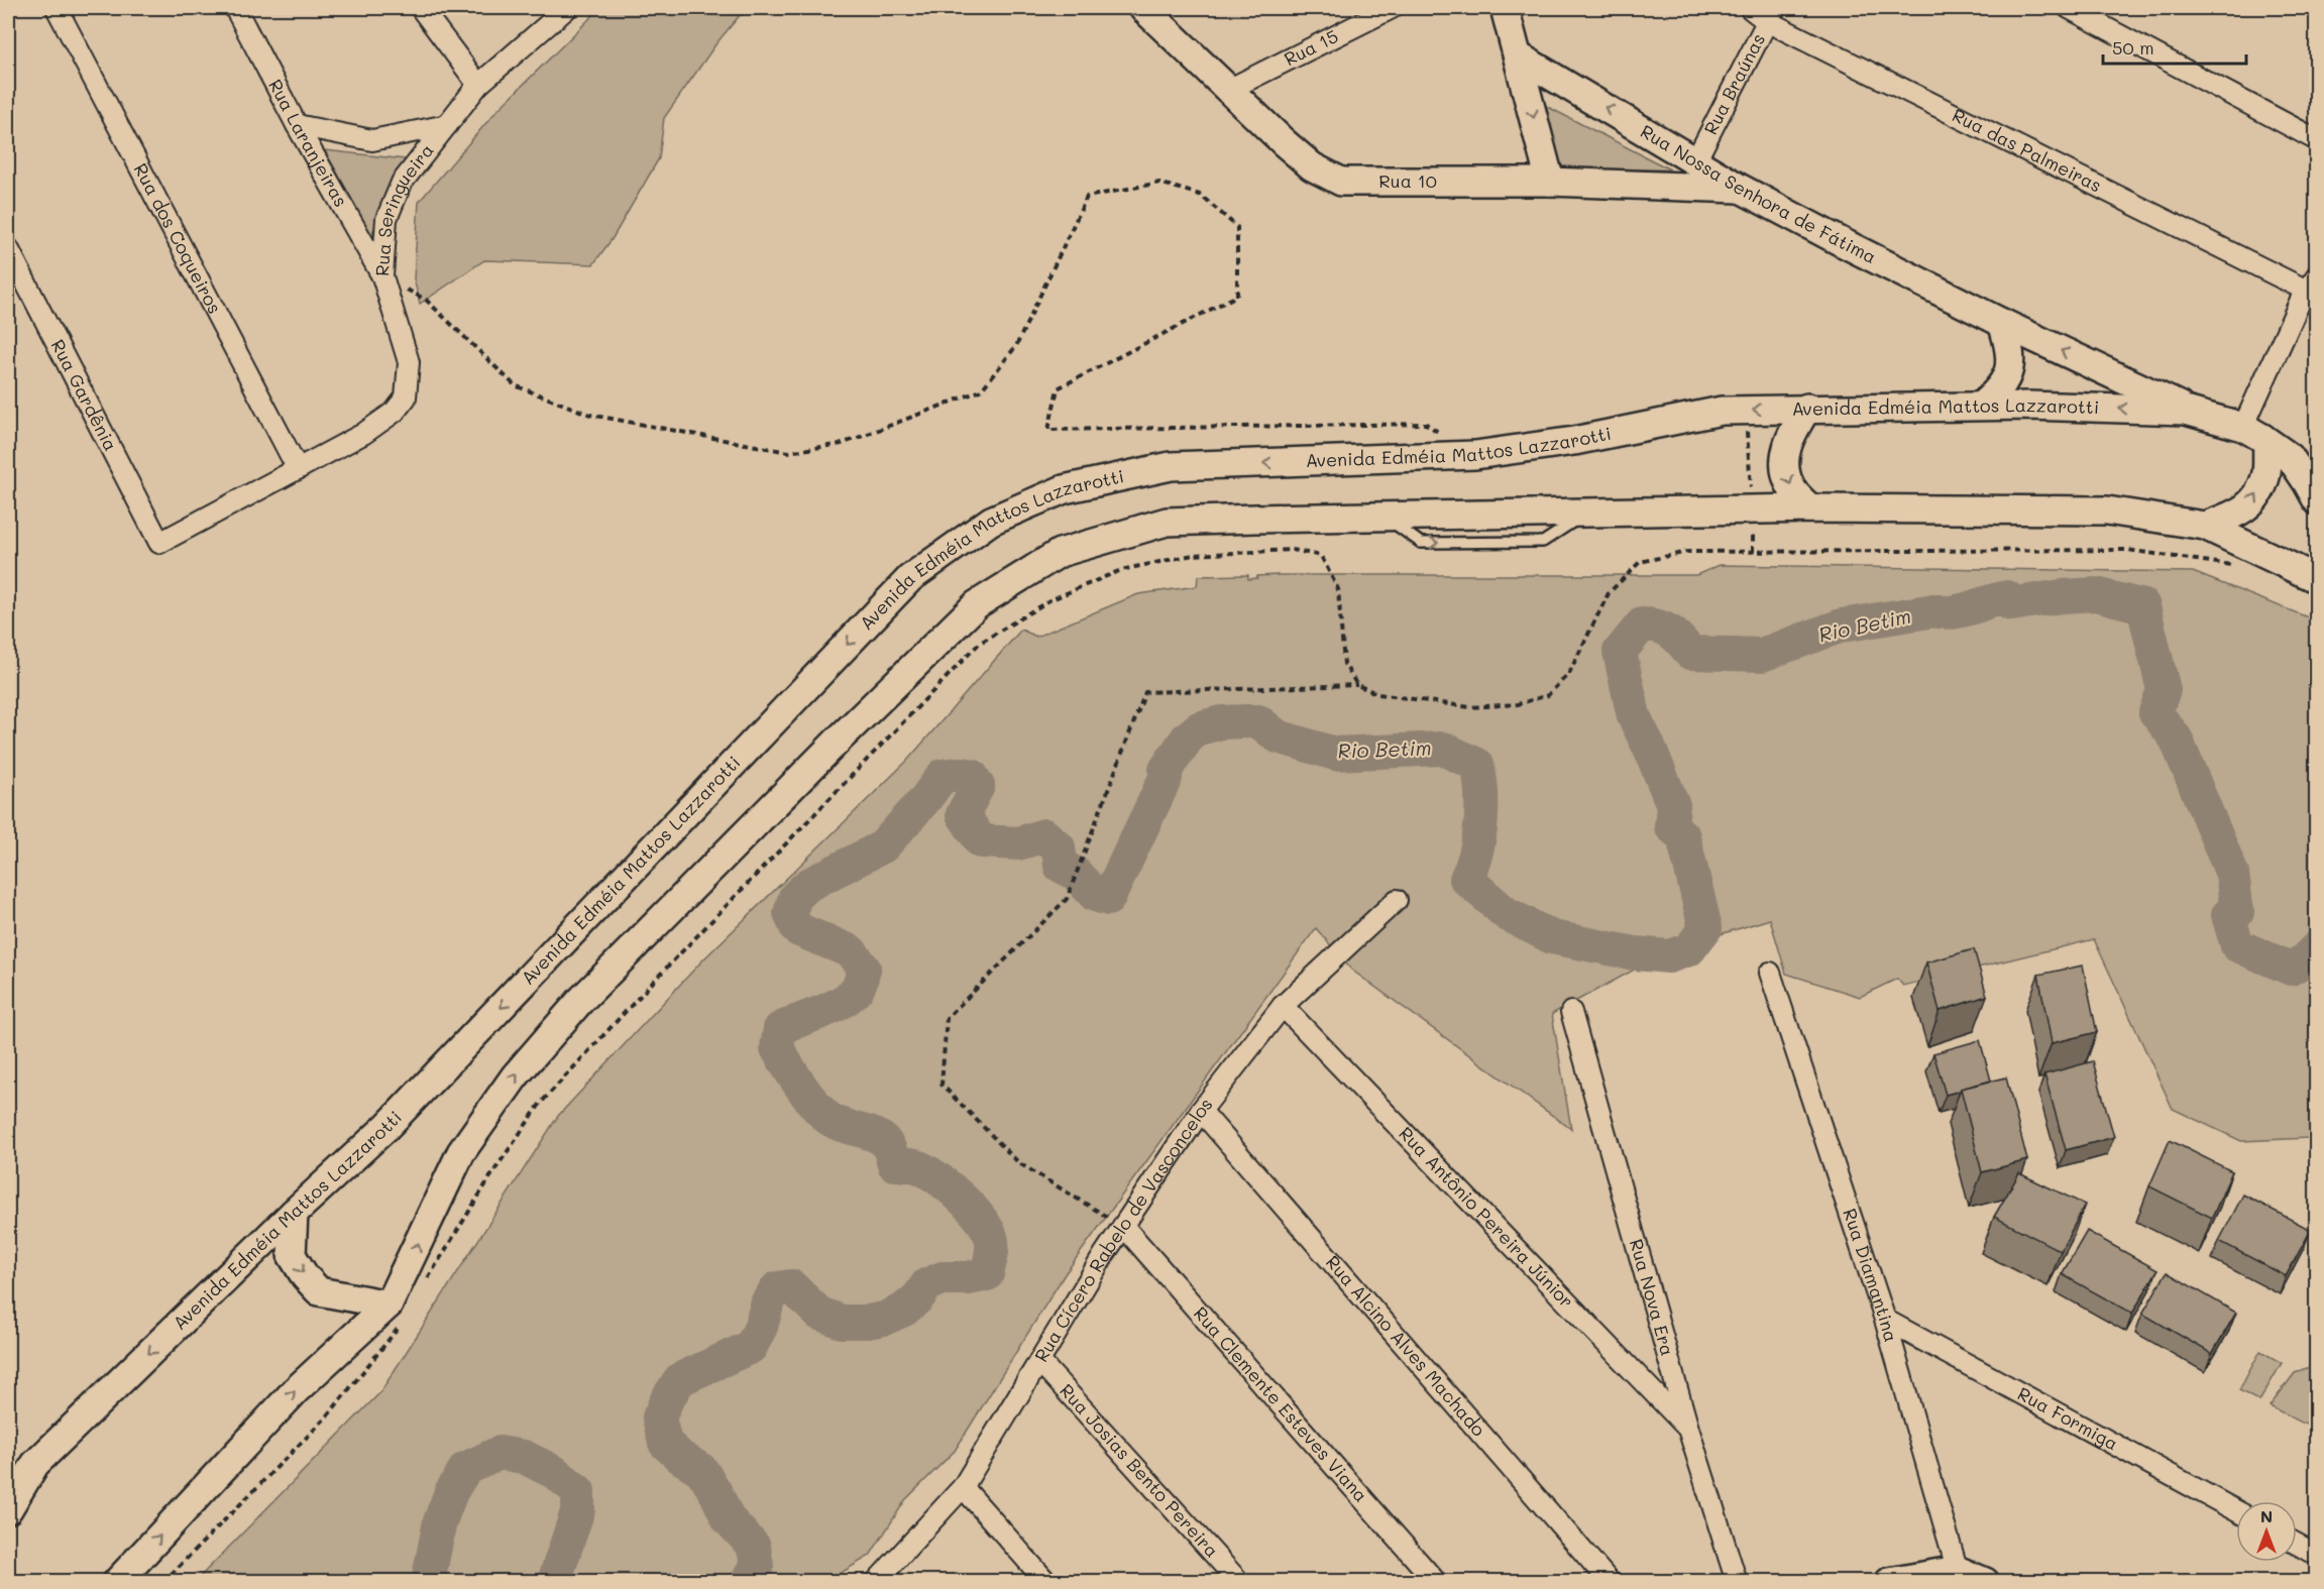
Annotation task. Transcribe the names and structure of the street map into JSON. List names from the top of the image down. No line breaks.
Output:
{"streets":{"main road":["Rua 10","Rua Nossa Senhora de Fátima","Avenida Edméia Mattos Lazzarotti"],"street":["Rua 15","Rua Braúnas","Rua Laranjeiras","Rua das Palmeiras","Rua Seringueira","Rua dos Coqueiros","Rua Gardênia","Rua Antônio Pereira Júnior","Rua Cícero Rabelo de Vasconcelos","Rua Diamantina","Rua Nova Era","Rua Alcino Alves Machado","Rua Clemente Esteves Viana","Rua Formiga","Rua Josias Bento Pereira"]},"crossings":[["Rua 15","Rua 10"],["Rua Braúnas","Rua das Palmeiras"],["Rua Braúnas","Rua Nossa Senhora de Fátima"],["Rua Laranjeiras","Rua Seringueira"],["Rua 10","Rua Nossa Senhora de Fátima"],["Rua Nossa Senhora de Fátima","Avenida Edméia Mattos Lazzarotti"],["Rua Seringueira","Rua dos Coqueiros"],["Rua Seringueira","Rua Gardênia"],["Rua Antônio Pereira Júnior","Rua Cícero Rabelo de Vasconcelos"],["Rua Antônio Pereira Júnior","Rua Nova Era"],["Rua Cícero Rabelo de Vasconcelos","Rua Alcino Alves Machado"],["Rua Cícero Rabelo de Vasconcelos","Rua Clemente Esteves Viana"],["Rua Cícero Rabelo de Vasconcelos","Rua Josias Bento Pereira"],["Rua Diamantina","Rua Formiga"]],"one_way":["Rua Nossa Senhora de Fátima"],"water":["Rio Betim"],"scale_bar":"50 m","north":"top"}
